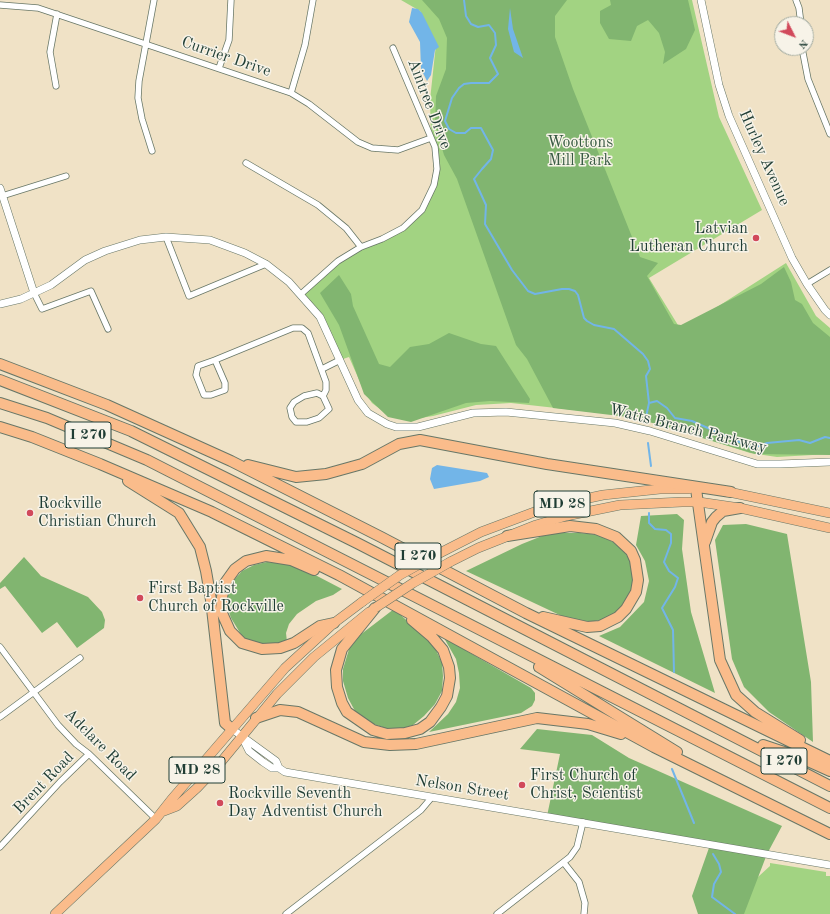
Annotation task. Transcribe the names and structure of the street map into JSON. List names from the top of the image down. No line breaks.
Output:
{"streets":{"highway":["I 270"],"main road":["MD 28"],"street":["Currier Drive","Aintree Drive","Hurley Avenue","Watts Branch Parkway","Adclare Road","Brent Road","Nelson Street"]},"crossings":[["Currier Drive","Aintree Drive"],["Aintree Drive","Watts Branch Parkway"],["MD 28","Adclare Road"],["MD 28","Nelson Street"],["Adclare Road","Brent Road"]],"parks":["Woottons Mill Park"],"places":["Latvian Lutheran Church","Rockville Christian Church","First Baptist Church of Rockville","First Church of Christ, Scientist","Rockville Seventh Day Adventist Church"],"north":"bottom right"}
